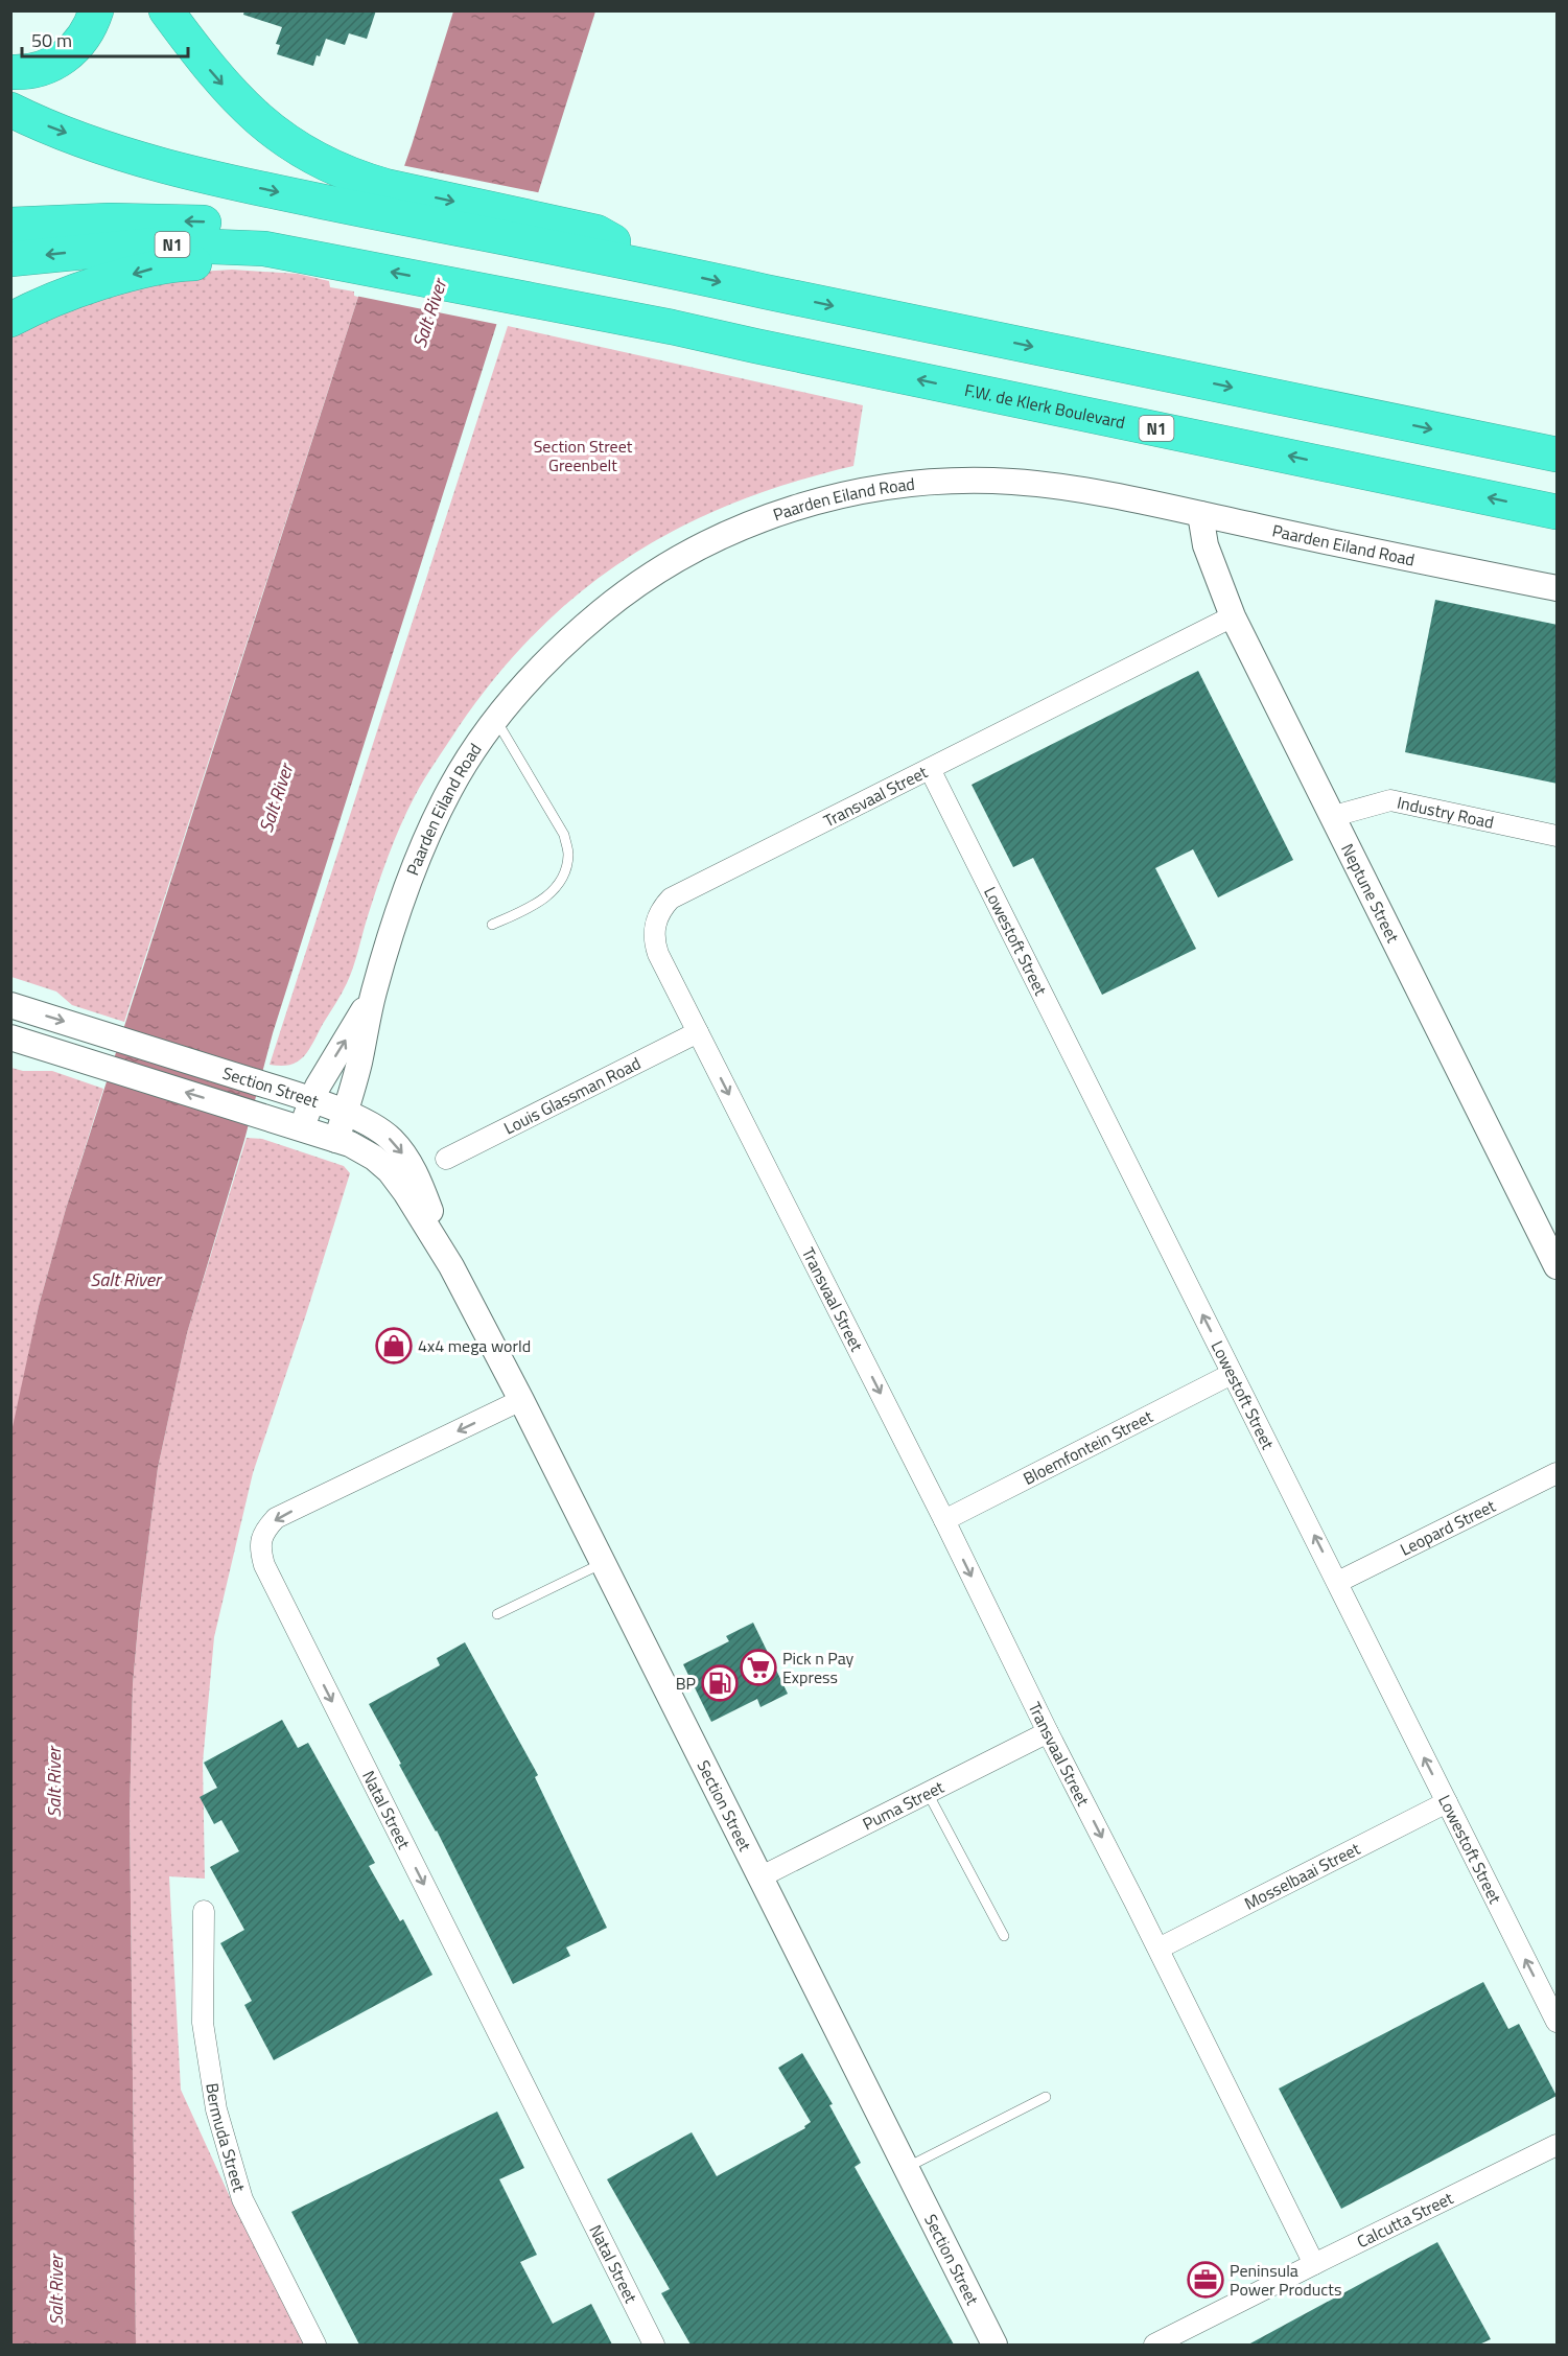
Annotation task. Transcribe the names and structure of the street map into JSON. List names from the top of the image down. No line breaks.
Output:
{"streets":{"highway":["N1","F.W. de Klerk Boulevard"],"street":["Paarden Eiland Road","Transvaal Street","Industry Road","Neptune Street","Lowestoft Street","Section Street","Louis Glassman Road","Bloemfontein Street","Leopard Street","Puma Street","Natal Street","Mosselbaai Street","Bermuda Street","Calcutta Street"]},"crossings":[["N1","F.W. de Klerk Boulevard"],["Paarden Eiland Road","Neptune Street"],["Paarden Eiland Road","Section Street"],["Transvaal Street","Neptune Street"],["Transvaal Street","Lowestoft Street"],["Transvaal Street","Louis Glassman Road"],["Transvaal Street","Bloemfontein Street"],["Transvaal Street","Puma Street"],["Transvaal Street","Mosselbaai Street"],["Transvaal Street","Calcutta Street"],["Industry Road","Neptune Street"],["Lowestoft Street","Bloemfontein Street"],["Lowestoft Street","Leopard Street"],["Lowestoft Street","Mosselbaai Street"],["Section Street","Puma Street"],["Section Street","Natal Street"]],"one_way":["Transvaal Street","Lowestoft Street"],"water":["Salt River"],"parks":["Section Street Greenbelt"],"places":{"shop":["4x4 mega world"],"supermarket":["Pick n Pay Express"],"fuel station":["BP"],"office":["Peninsula Power Products"]},"scale_bar":"50 m"}
